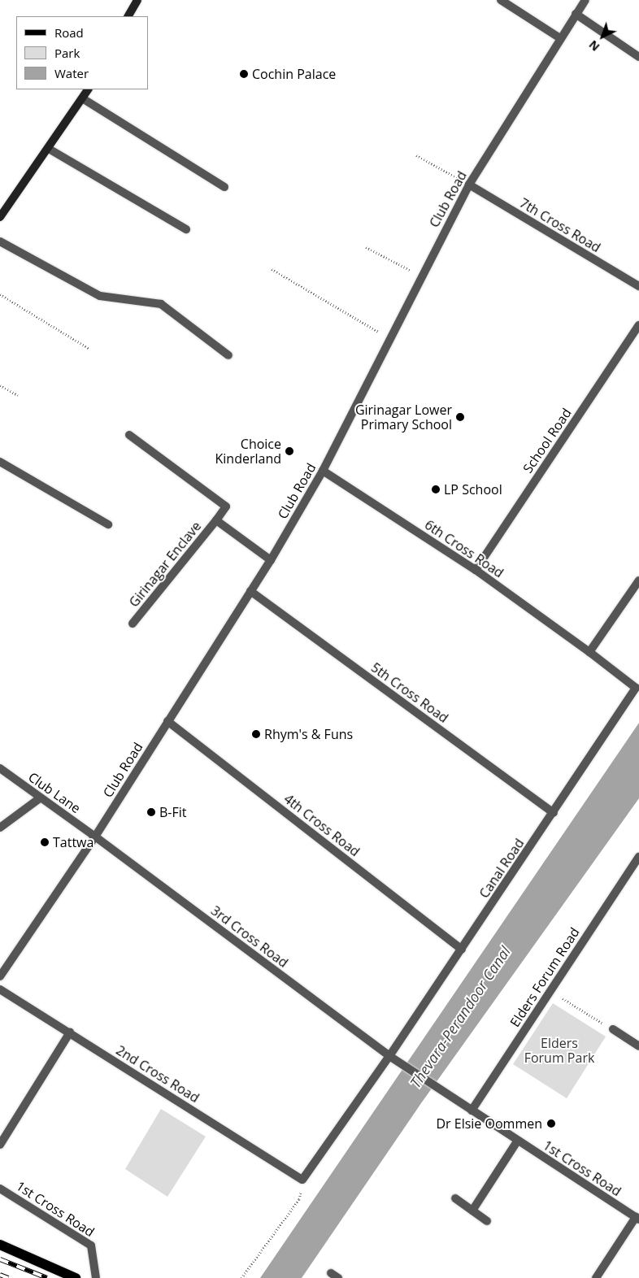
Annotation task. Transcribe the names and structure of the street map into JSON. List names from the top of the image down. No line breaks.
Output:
{"streets":{"street":["Club Road","7th Cross Road","School Road","6th Cross Road","Girinagar Enclave","5th Cross Road","Club Lane","4th Cross Road","Canal Road","3rd Cross Road","Elders Forum Road","2nd Cross Road","1st Cross Road"]},"crossings":[["Club Road","7th Cross Road"],["Club Road","6th Cross Road"],["Club Road","Girinagar Enclave"],["Club Road","5th Cross Road"],["Club Road","Club Lane"],["Club Road","4th Cross Road"],["Club Road","3rd Cross Road"],["School Road","6th Cross Road"],["6th Cross Road","Canal Road"],["5th Cross Road","Canal Road"],["Club Lane","3rd Cross Road"],["4th Cross Road","Canal Road"],["Canal Road","3rd Cross Road"],["Canal Road","2nd Cross Road"],["3rd Cross Road","Elders Forum Road"],["3rd Cross Road","1st Cross Road"],["Elders Forum Road","1st Cross Road"]],"water":["Thevara-Perandoor Canal"],"parks":["Elders Forum Park"],"places":["Cochin Palace","Girinagar Lower Primary School","Choice Kinderland","LP School","Rhym's & Funs","B-Fit","Tattwa","Dr Elsie Oommen"],"legend":["Road","Park","Water"],"north":"bottom left"}
